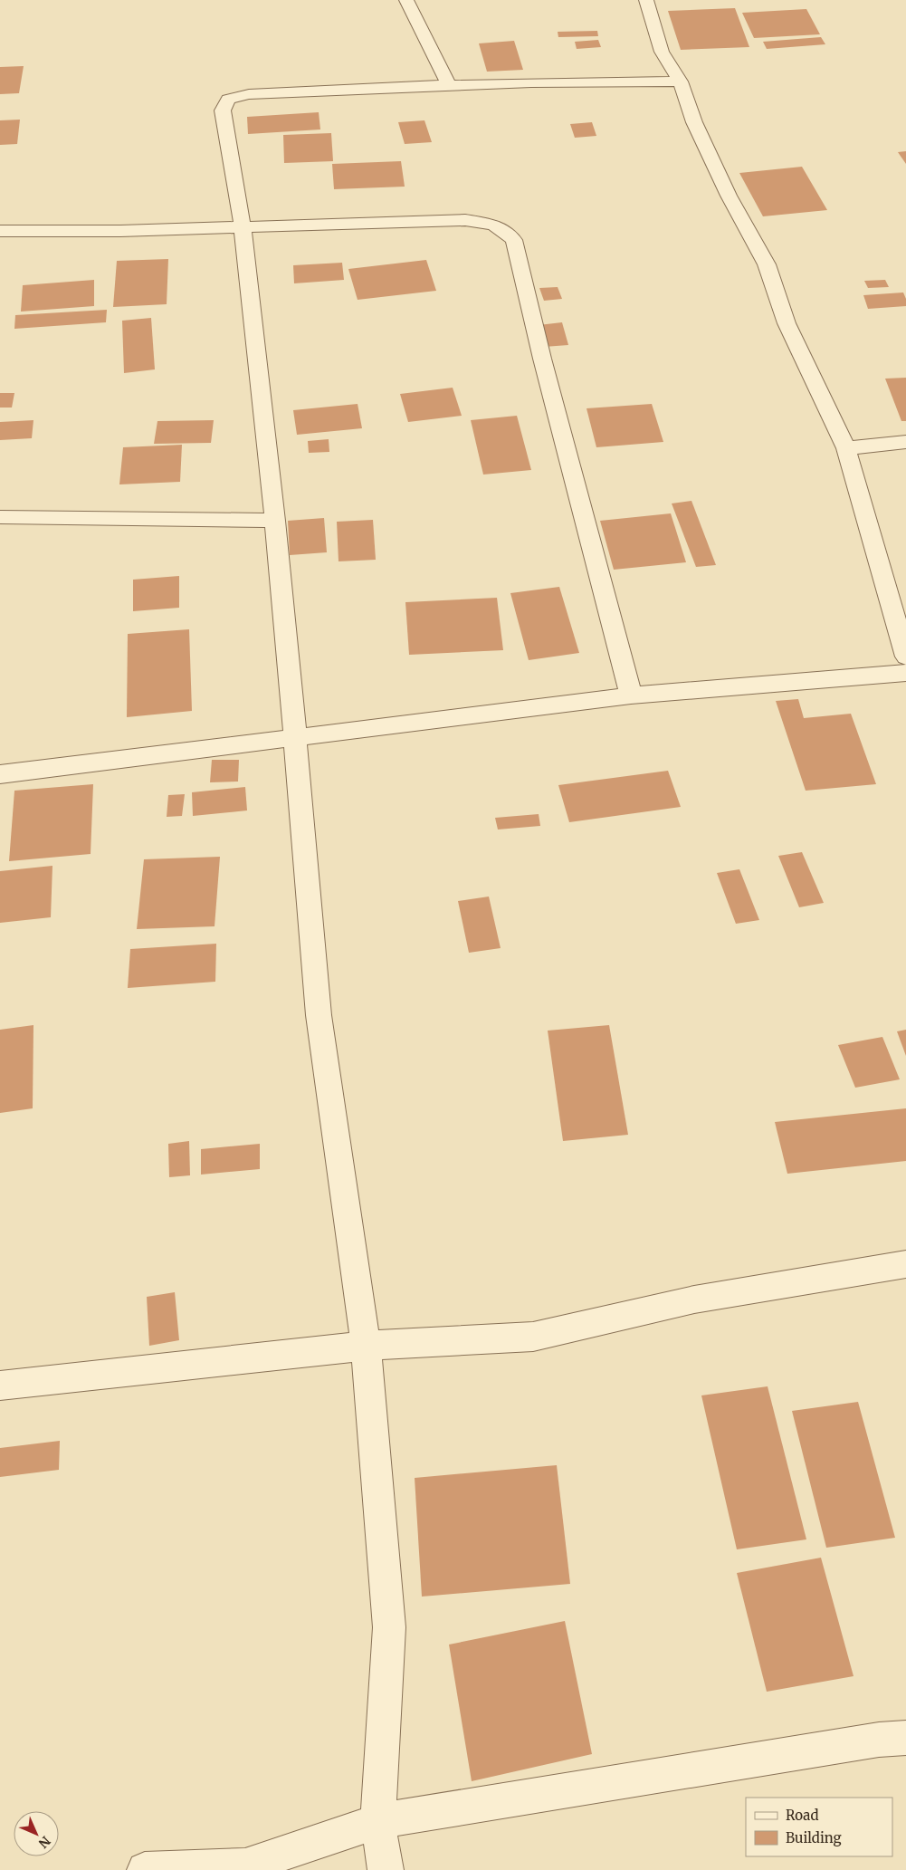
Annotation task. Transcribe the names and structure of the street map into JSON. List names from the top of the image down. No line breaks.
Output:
{"legend":["Road","Building"],"north":"bottom right"}
